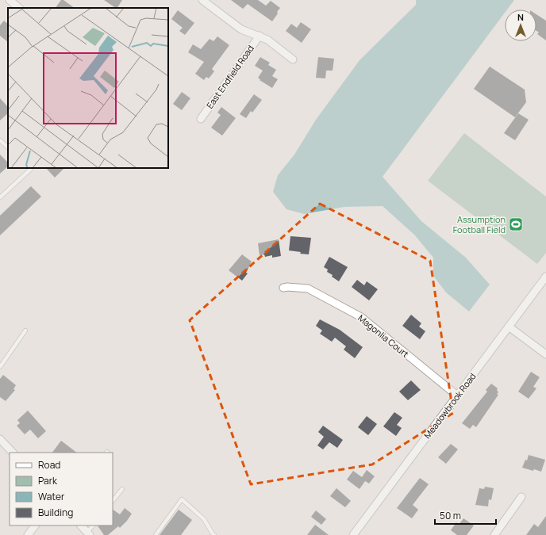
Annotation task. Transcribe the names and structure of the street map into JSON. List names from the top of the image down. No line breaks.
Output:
{"streets":{"street":["East Endfield Road","Magonlia Court","Meadowbrook Road"]},"crossings":[["Magonlia Court","Meadowbrook Road"]],"places":{"sports":["Assumption Football Field"]},"legend":["Road","Park","Water","Building"],"scale_bar":"50 m","north":"top"}
